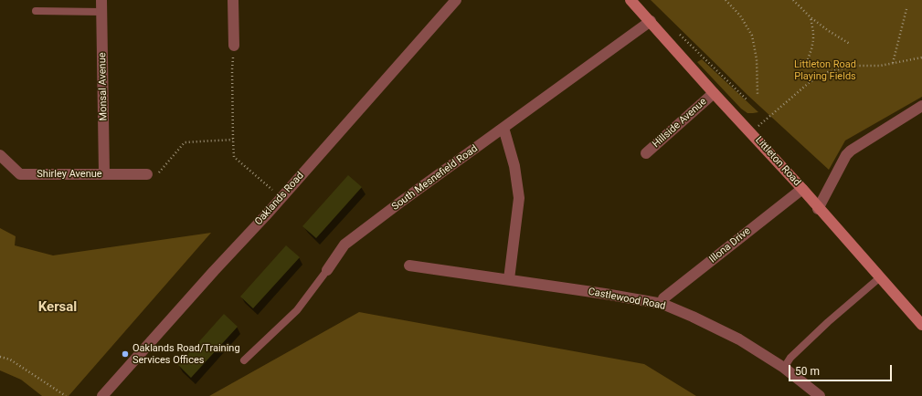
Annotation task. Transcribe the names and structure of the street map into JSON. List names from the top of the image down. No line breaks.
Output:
{"streets":{"street":["Monsal Avenue","Hillside Avenue","Littleton Road","Shirley Avenue","South Mesnefield Road","Oaklands Road","Illona Drive","Castlewood Road"]},"crossings":[["Monsal Avenue","Shirley Avenue"],["Hillside Avenue","Littleton Road"],["Littleton Road","South Mesnefield Road"],["Littleton Road","Illona Drive"],["Illona Drive","Castlewood Road"]],"districts":["Kersal"],"parks":["Littleton Road Playing Fields"],"places":["Oaklands Road/Training Services Offices"],"scale_bar":"50 m"}
